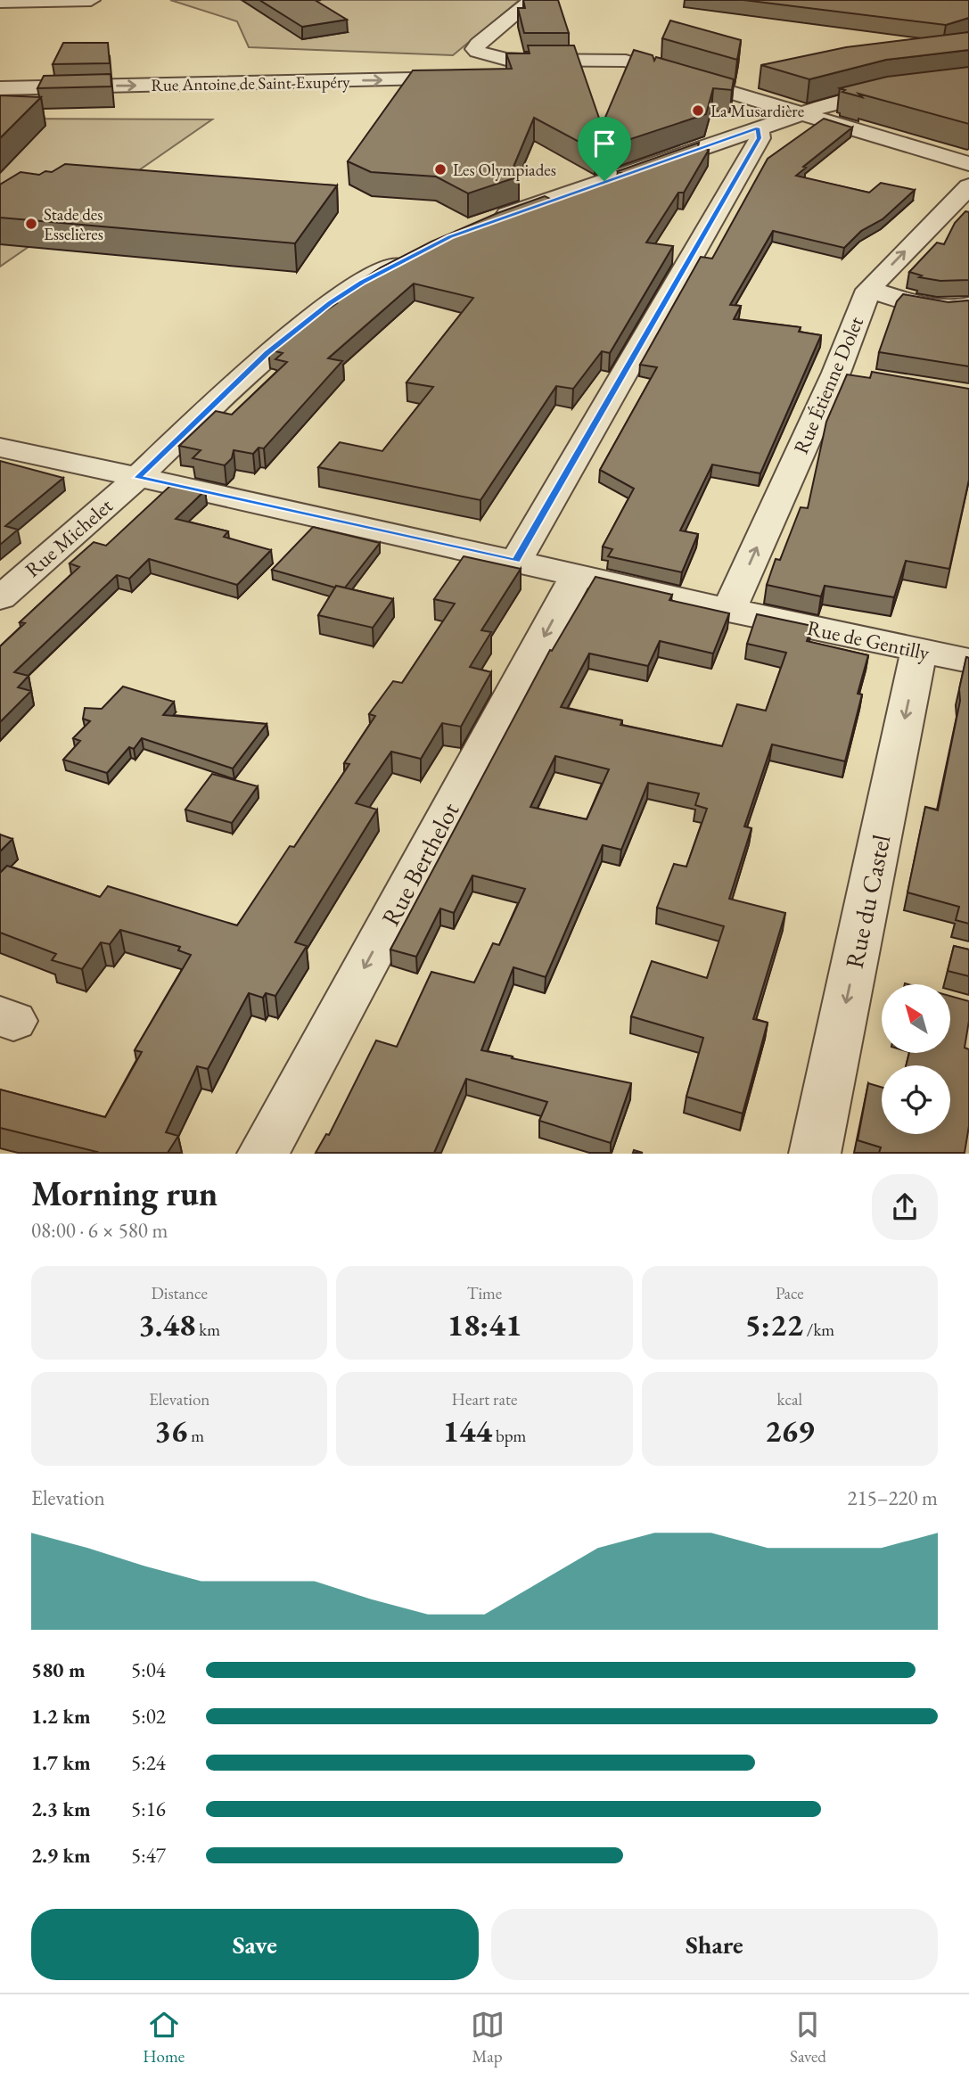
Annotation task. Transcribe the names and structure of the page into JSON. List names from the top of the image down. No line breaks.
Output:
{"streets":{"street":["Rue Antoine de Saint-Exupéry","Rue Étienne Dolet","Rue Michelet","Rue de Gentilly","Rue Berthelot","Rue du Castel"]},"crossings":[["Rue Étienne Dolet","Rue de Gentilly"],["Rue Michelet","Rue de Gentilly"],["Rue de Gentilly","Rue Berthelot"],["Rue de Gentilly","Rue du Castel"]],"one_way":["Rue Berthelot","Rue du Castel"],"places":["La Musardière","Les Olympiades","Stade des Esselières"],"north":"top left","page":{"heading":["Morning run","08:00 · 6 × 580 m"],"stats":[["Distance","3.48 km"],["Time","18:41"],["Pace","5:22 /km"],["Elevation","36 m"],["Heart rate","144 bpm"],["kcal","269"]],"chart":["Elevation","215–220 m"],"list":[{"name":"580 m","note":"5:04"},{"name":"1.2 km","note":"5:02"},{"name":"1.7 km","note":"5:24"},{"name":"2.3 km","note":"5:16"},{"name":"2.9 km","note":"5:47"}],"buttons":["Save","Share"],"tabs":["Home","Map","Saved"]}}
